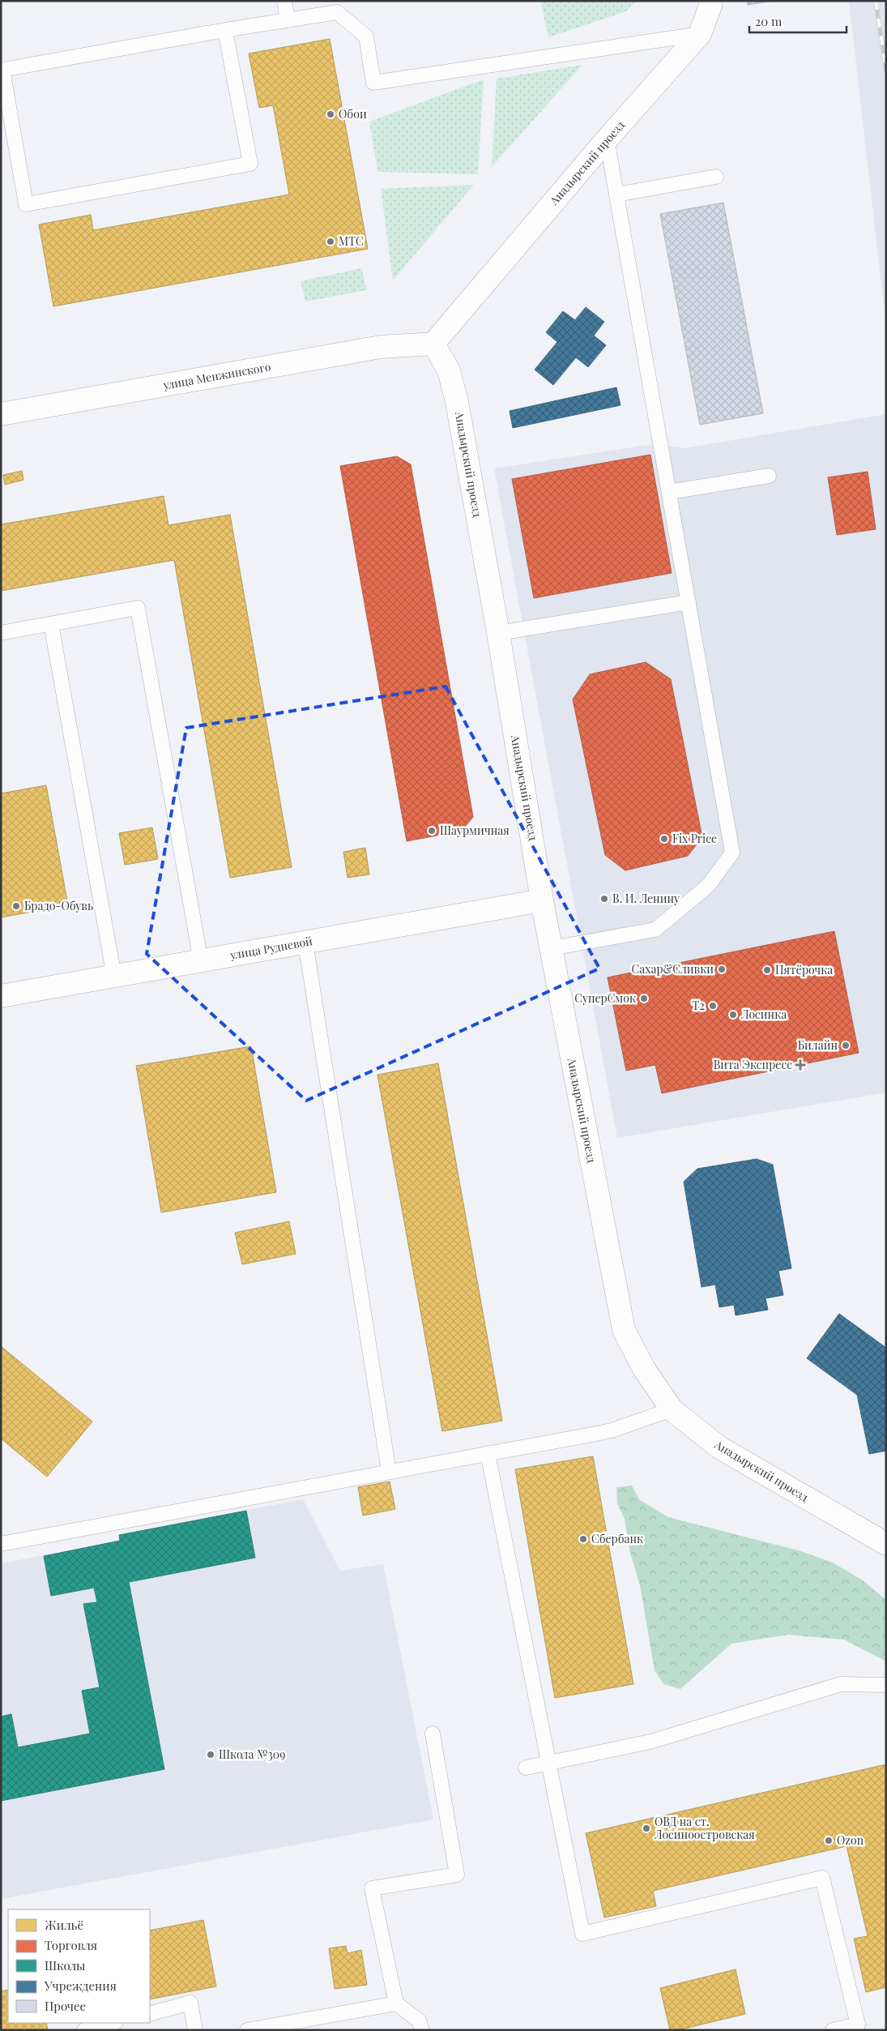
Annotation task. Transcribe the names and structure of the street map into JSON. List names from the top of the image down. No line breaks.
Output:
{"streets":{"street":["Анадырский проезд","улица Менжинского","улица Рудневой"]},"crossings":[["Анадырский проезд","улица Менжинского"],["Анадырский проезд","улица Рудневой"]],"places":{"other":["Обои","МТС","Шаурмичная","Fix Price","В. И. Ленину","Брадо-Обувь","Сахар&Сливки","Пятёрочка","СуперСмок","T2","Лосинка","Билайн","Сбербанк","Школа №309","ОВД на ст. Лосиноостровская","Ozon"],"health":["Вита Экспресс"]},"legend":["Жильё","Торговля","Школы","Учреждения","Прочее"],"scale_bar":"20 m"}
